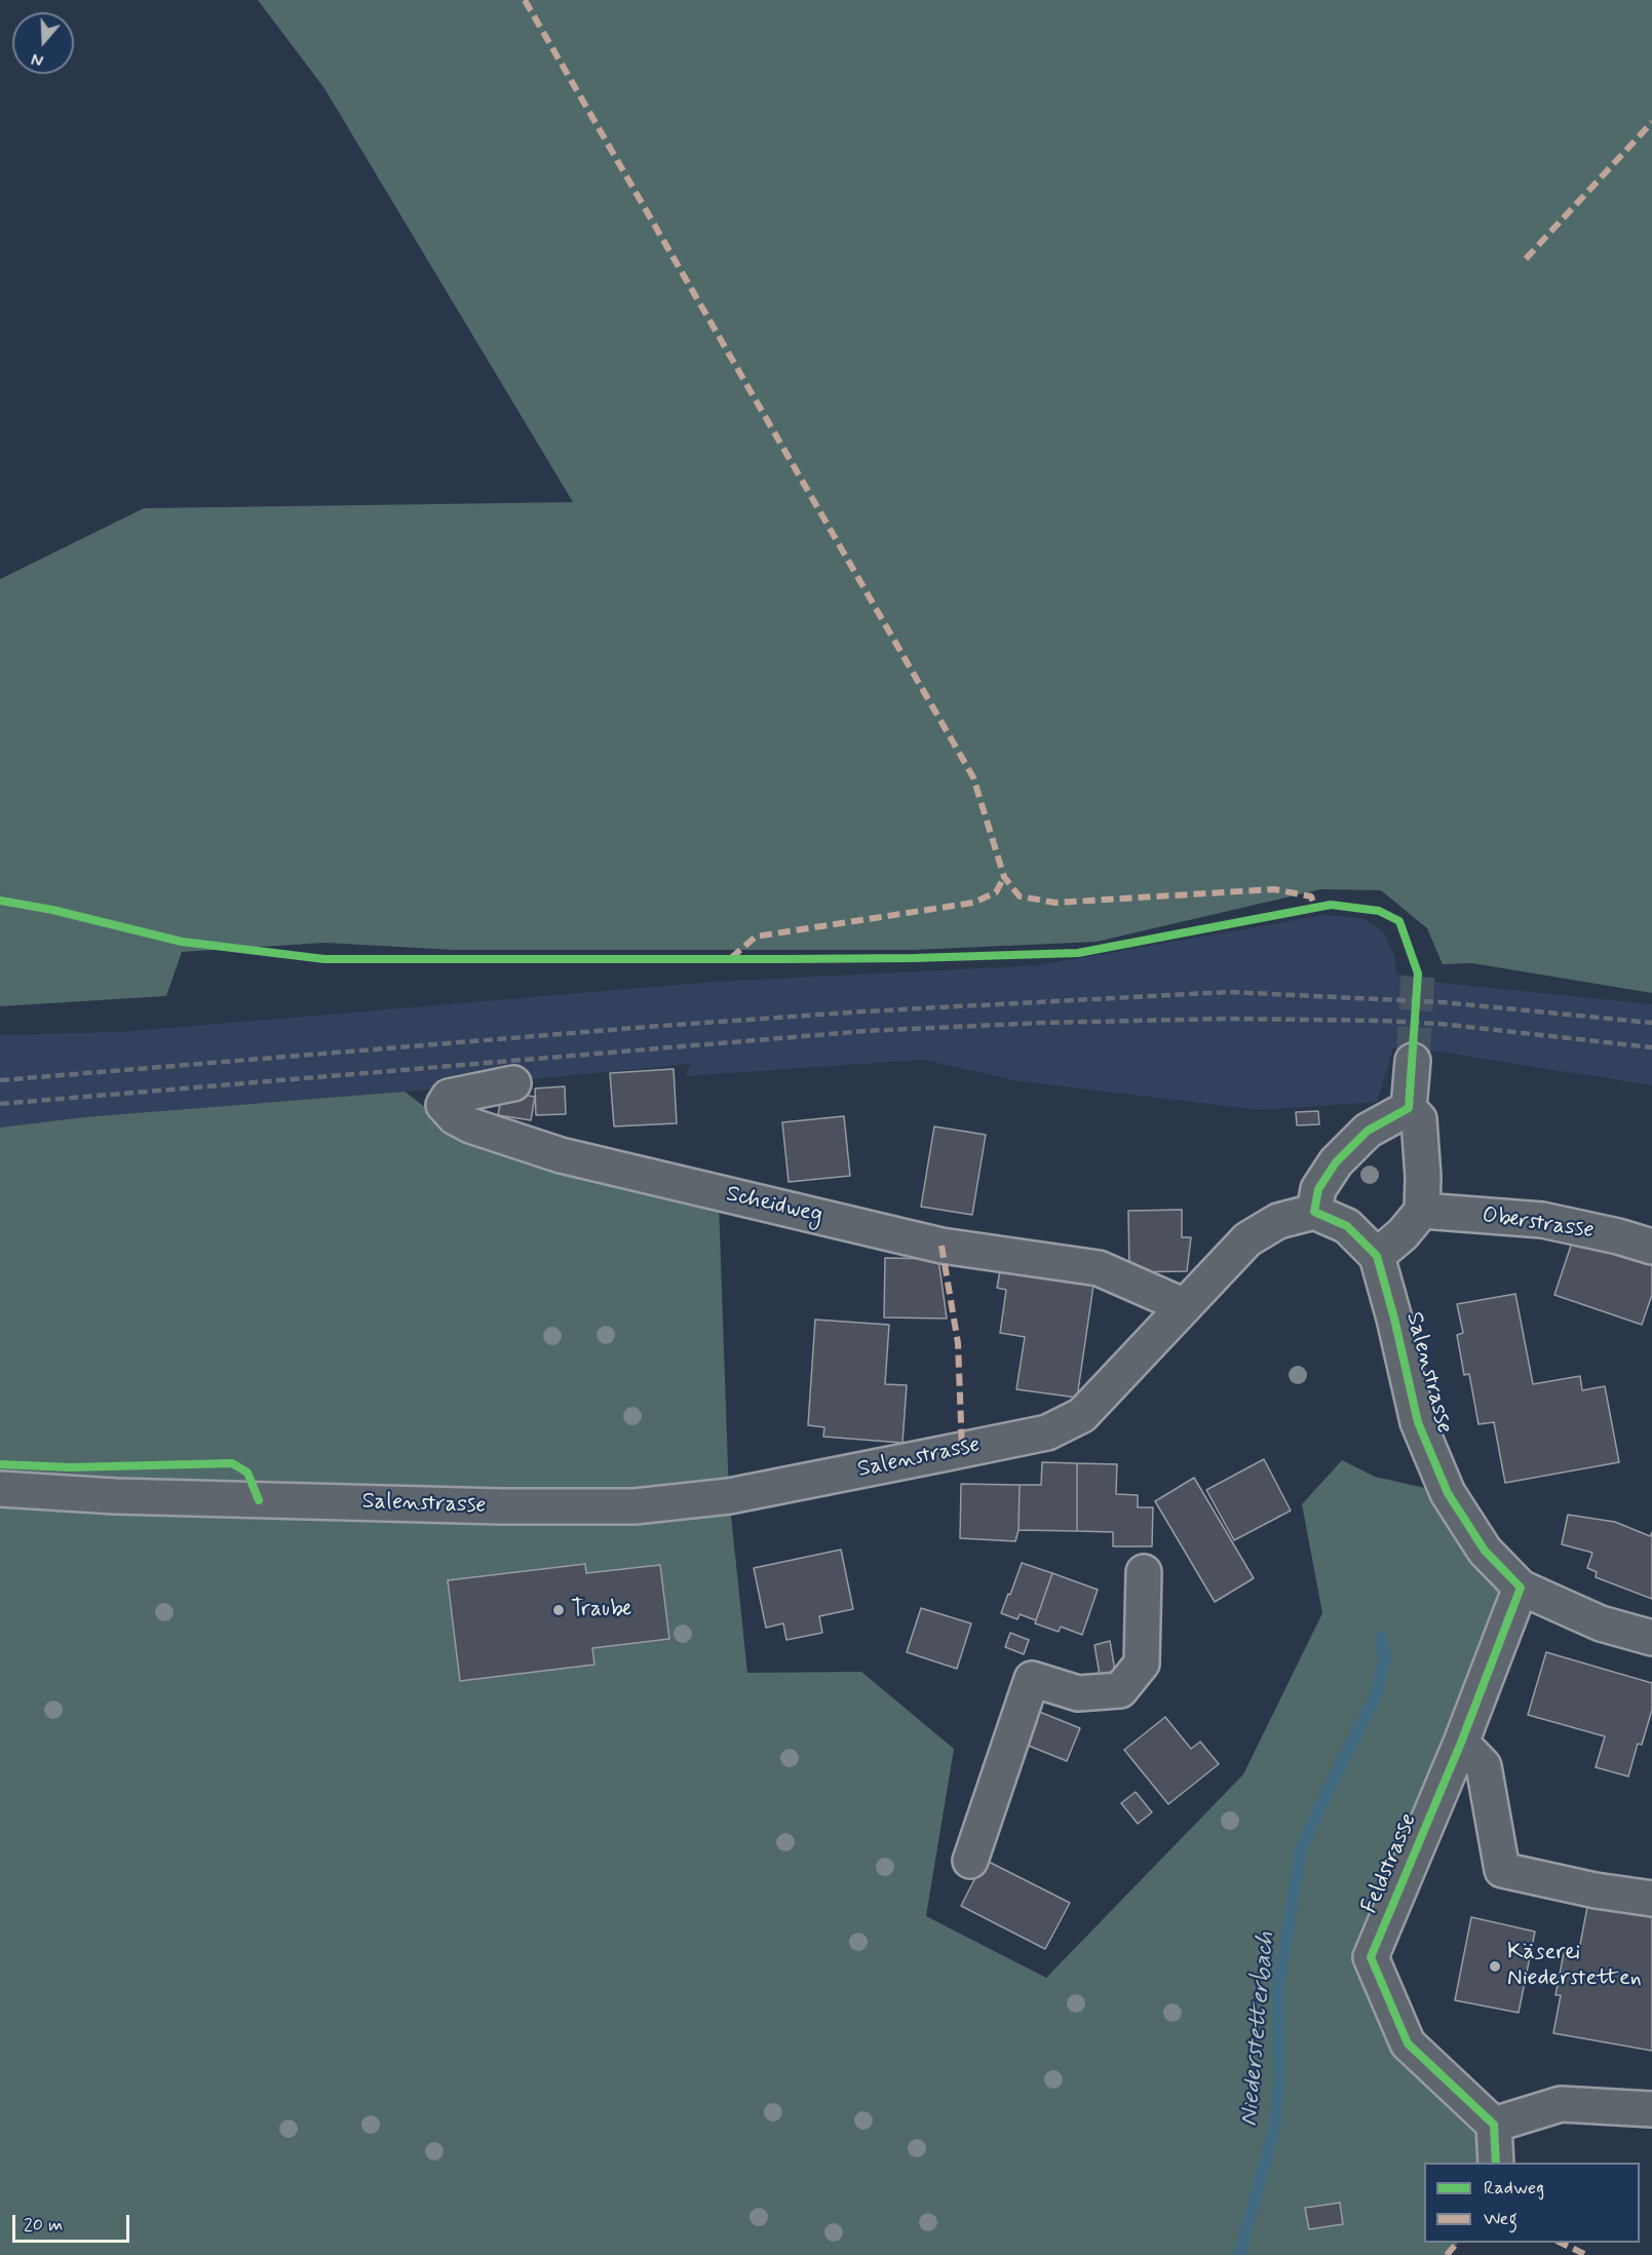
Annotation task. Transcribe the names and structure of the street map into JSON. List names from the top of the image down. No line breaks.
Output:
{"streets":{"street":["Scheidweg","Oberstrasse","Salenstrasse","Feldstrasse"]},"crossings":[["Scheidweg","Salenstrasse"],["Salenstrasse","Feldstrasse"]],"water":["Niederstetterbach"],"places":["Traube","Käserei Niederstetten"],"legend":["Radweg","Weg"],"scale_bar":"20 m","north":"bottom"}
